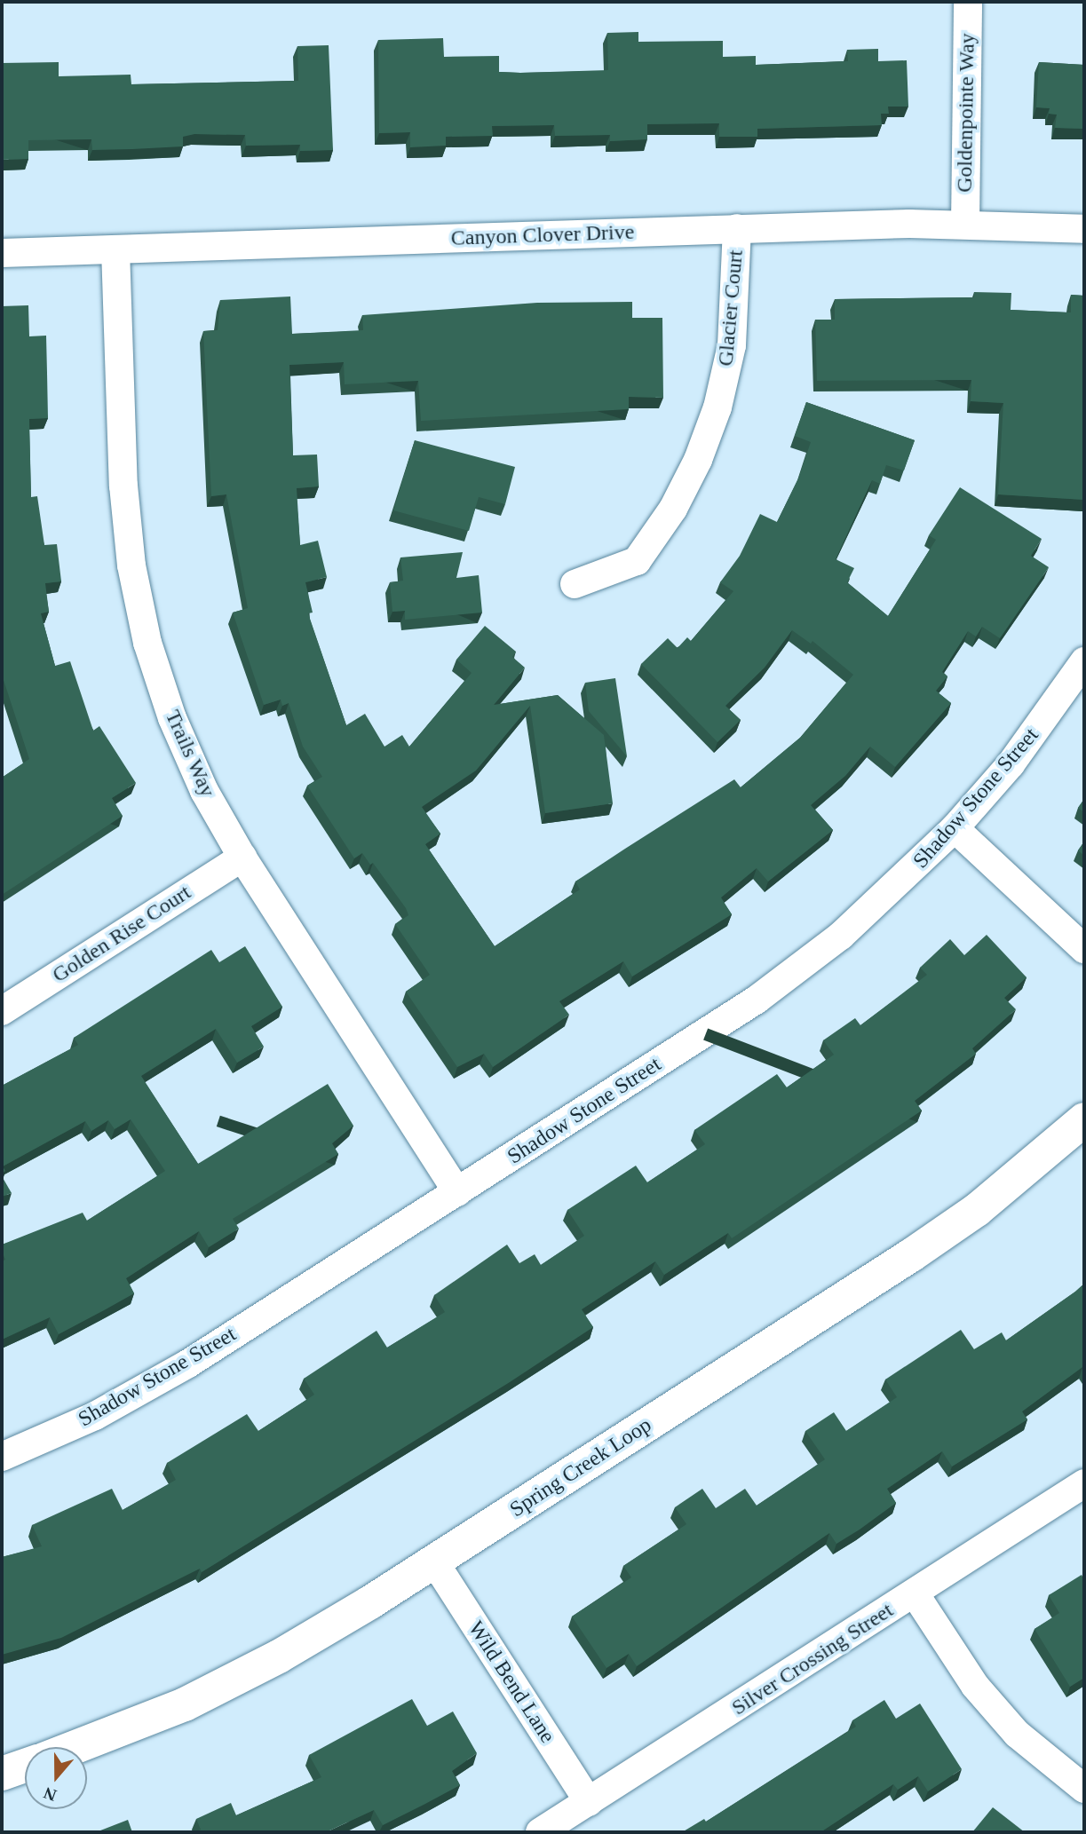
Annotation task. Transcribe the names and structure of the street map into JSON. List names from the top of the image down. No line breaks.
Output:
{"streets":{"street":["Goldenpointe Way","Canyon Clover Drive","Glacier Court","Trails Way","Shadow Stone Street","Golden Rise Court","Spring Creek Loop","Silver Crossing Street","Wild Bend Lane"]},"crossings":[["Goldenpointe Way","Canyon Clover Drive"],["Canyon Clover Drive","Glacier Court"],["Canyon Clover Drive","Trails Way"],["Trails Way","Shadow Stone Street"],["Trails Way","Golden Rise Court"],["Spring Creek Loop","Wild Bend Lane"],["Silver Crossing Street","Wild Bend Lane"]],"north":"bottom"}
